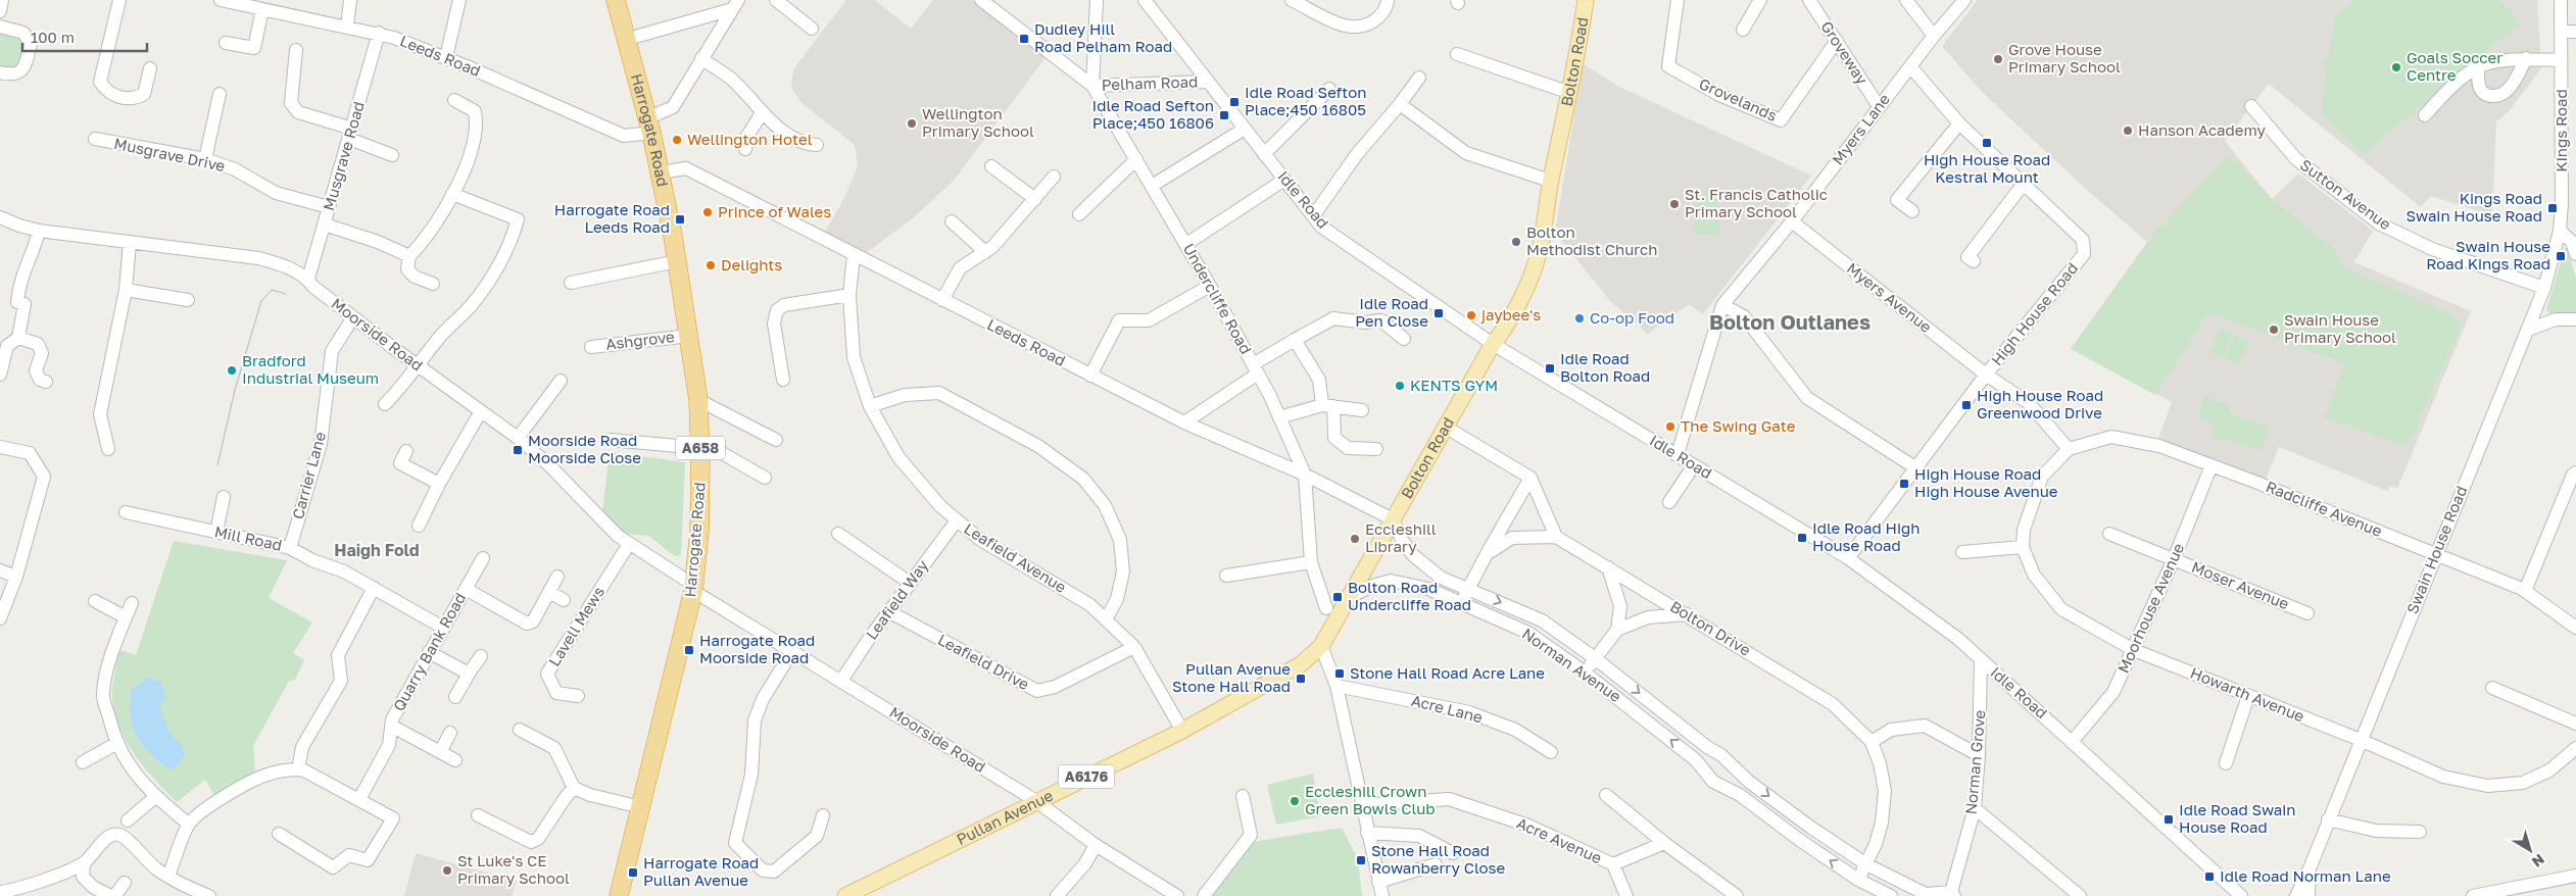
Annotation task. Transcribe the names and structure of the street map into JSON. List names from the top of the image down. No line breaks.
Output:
{"streets":{"highway":["Harrogate Road","A658"],"main road":["Bolton Road","A6176","Pullan Avenue"],"street":["Groveway","Leeds Road","Pelham Road","Grovelands","Myers Lane","Kings Road","Musgrave Drive","Musgrave Road","Sutton Avenue","Idle Road","Myers Avenue","Undercliffe Road","High House Road","Moorside Road","Ashgrove","Carrier Lane","Radcliffe Avenue","Mill Road","Swain House Road","Leafield Avenue","Moser Avenue","Leafield Way","Moorhouse Avenue","Lavell Mews","Bolton Drive","Quarry Bank Road","Leafield Drive","Norman Avenue","Howarth Avenue","Acre Lane","Norman Grove","Acre Avenue"]},"crossings":[["Groveway","Grovelands"],["Groveway","Myers Lane"],["Leeds Road","Bolton Road"],["Leeds Road","Harrogate Road"],["Leeds Road","Musgrave Road"],["Leeds Road","Undercliffe Road"],["Leeds Road","Leafield Avenue"],["Leeds Road","Norman Avenue"],["Bolton Road","Idle Road"],["Bolton Road","Norman Avenue"],["Bolton Road","Pullan Avenue"],["Pelham Road","Idle Road"],["Pelham Road","Undercliffe Road"],["Myers Lane","Idle Road"],["Myers Lane","Myers Avenue"],["Myers Lane","High House Road"],["Kings Road","Swain House Road"],["Harrogate Road","Moorside Road"],["Harrogate Road","Ashgrove"],["Musgrave Drive","Musgrave Road"],["Musgrave Road","Moorside Road"],["Sutton Avenue","Swain House Road"],["Idle Road","High House Road"],["Idle Road","Moorhouse Avenue"],["Idle Road","Norman Grove"],["Myers Avenue","High House Road"],["Myers Avenue","Radcliffe Avenue"],["Moorside Road","Carrier Lane"],["Moorside Road","Leafield Way"],["Moorside Road","Lavell Mews"],["Moorside Road","Pullan Avenue"],["Carrier Lane","Mill Road"],["Radcliffe Avenue","Swain House Road"],["Radcliffe Avenue","Moorhouse Avenue"],["Mill Road","Quarry Bank Road"],["Swain House Road","Howarth Avenue"],["Leafield Avenue","Leafield Way"],["Leafield Avenue","Leafield Drive"],["Leafield Avenue","Pullan Avenue"],["Moser Avenue","Moorhouse Avenue"],["Leafield Way","Leafield Drive"],["Moorhouse Avenue","Howarth Avenue"],["Bolton Drive","Norman Avenue"],["Norman Avenue","Norman Grove"]],"districts":["Bolton Outlanes","Haigh Fold"],"places":{"transit":["Dudley Hill Road Pelham Road","Idle Road Sefton Place;450 16805","Idle Road Sefton Place;450 16806","High House Road Kestral Mount","Kings Road Swain House Road","Harrogate Road Leeds Road","Swain House Road Kings Road","Idle Road Pen Close","Idle Road Bolton Road","High House Road Greenwood Drive","Moorside Road Moorside Close","High House Road High House Avenue","Idle Road High House Road","Bolton Road Undercliffe Road","Harrogate Road Moorside Road","Stone Hall Road Acre Lane","Pullan Avenue Stone Hall Road","Idle Road Swain House Road","Stone Hall Road Rowanberry Close","Harrogate Road Pullan Avenue","Idle Road Norman Lane"],"other":["Grove House Primary School","Goals Soccer Centre","Wellington Primary School","Hanson Academy","Wellington Hotel","St. Francis Catholic Primary School","Prince of Wales","Bolton Methodist Church","Delights","jaybee's","Co-op Food","Swain House Primary School","Bradford Industrial Museum","KENTS GYM","The Swing Gate","Eccleshill Library","Eccleshill Crown Green Bowls Club","St Luke's CE Primary School"]},"scale_bar":"100 m","north":"bottom right"}
